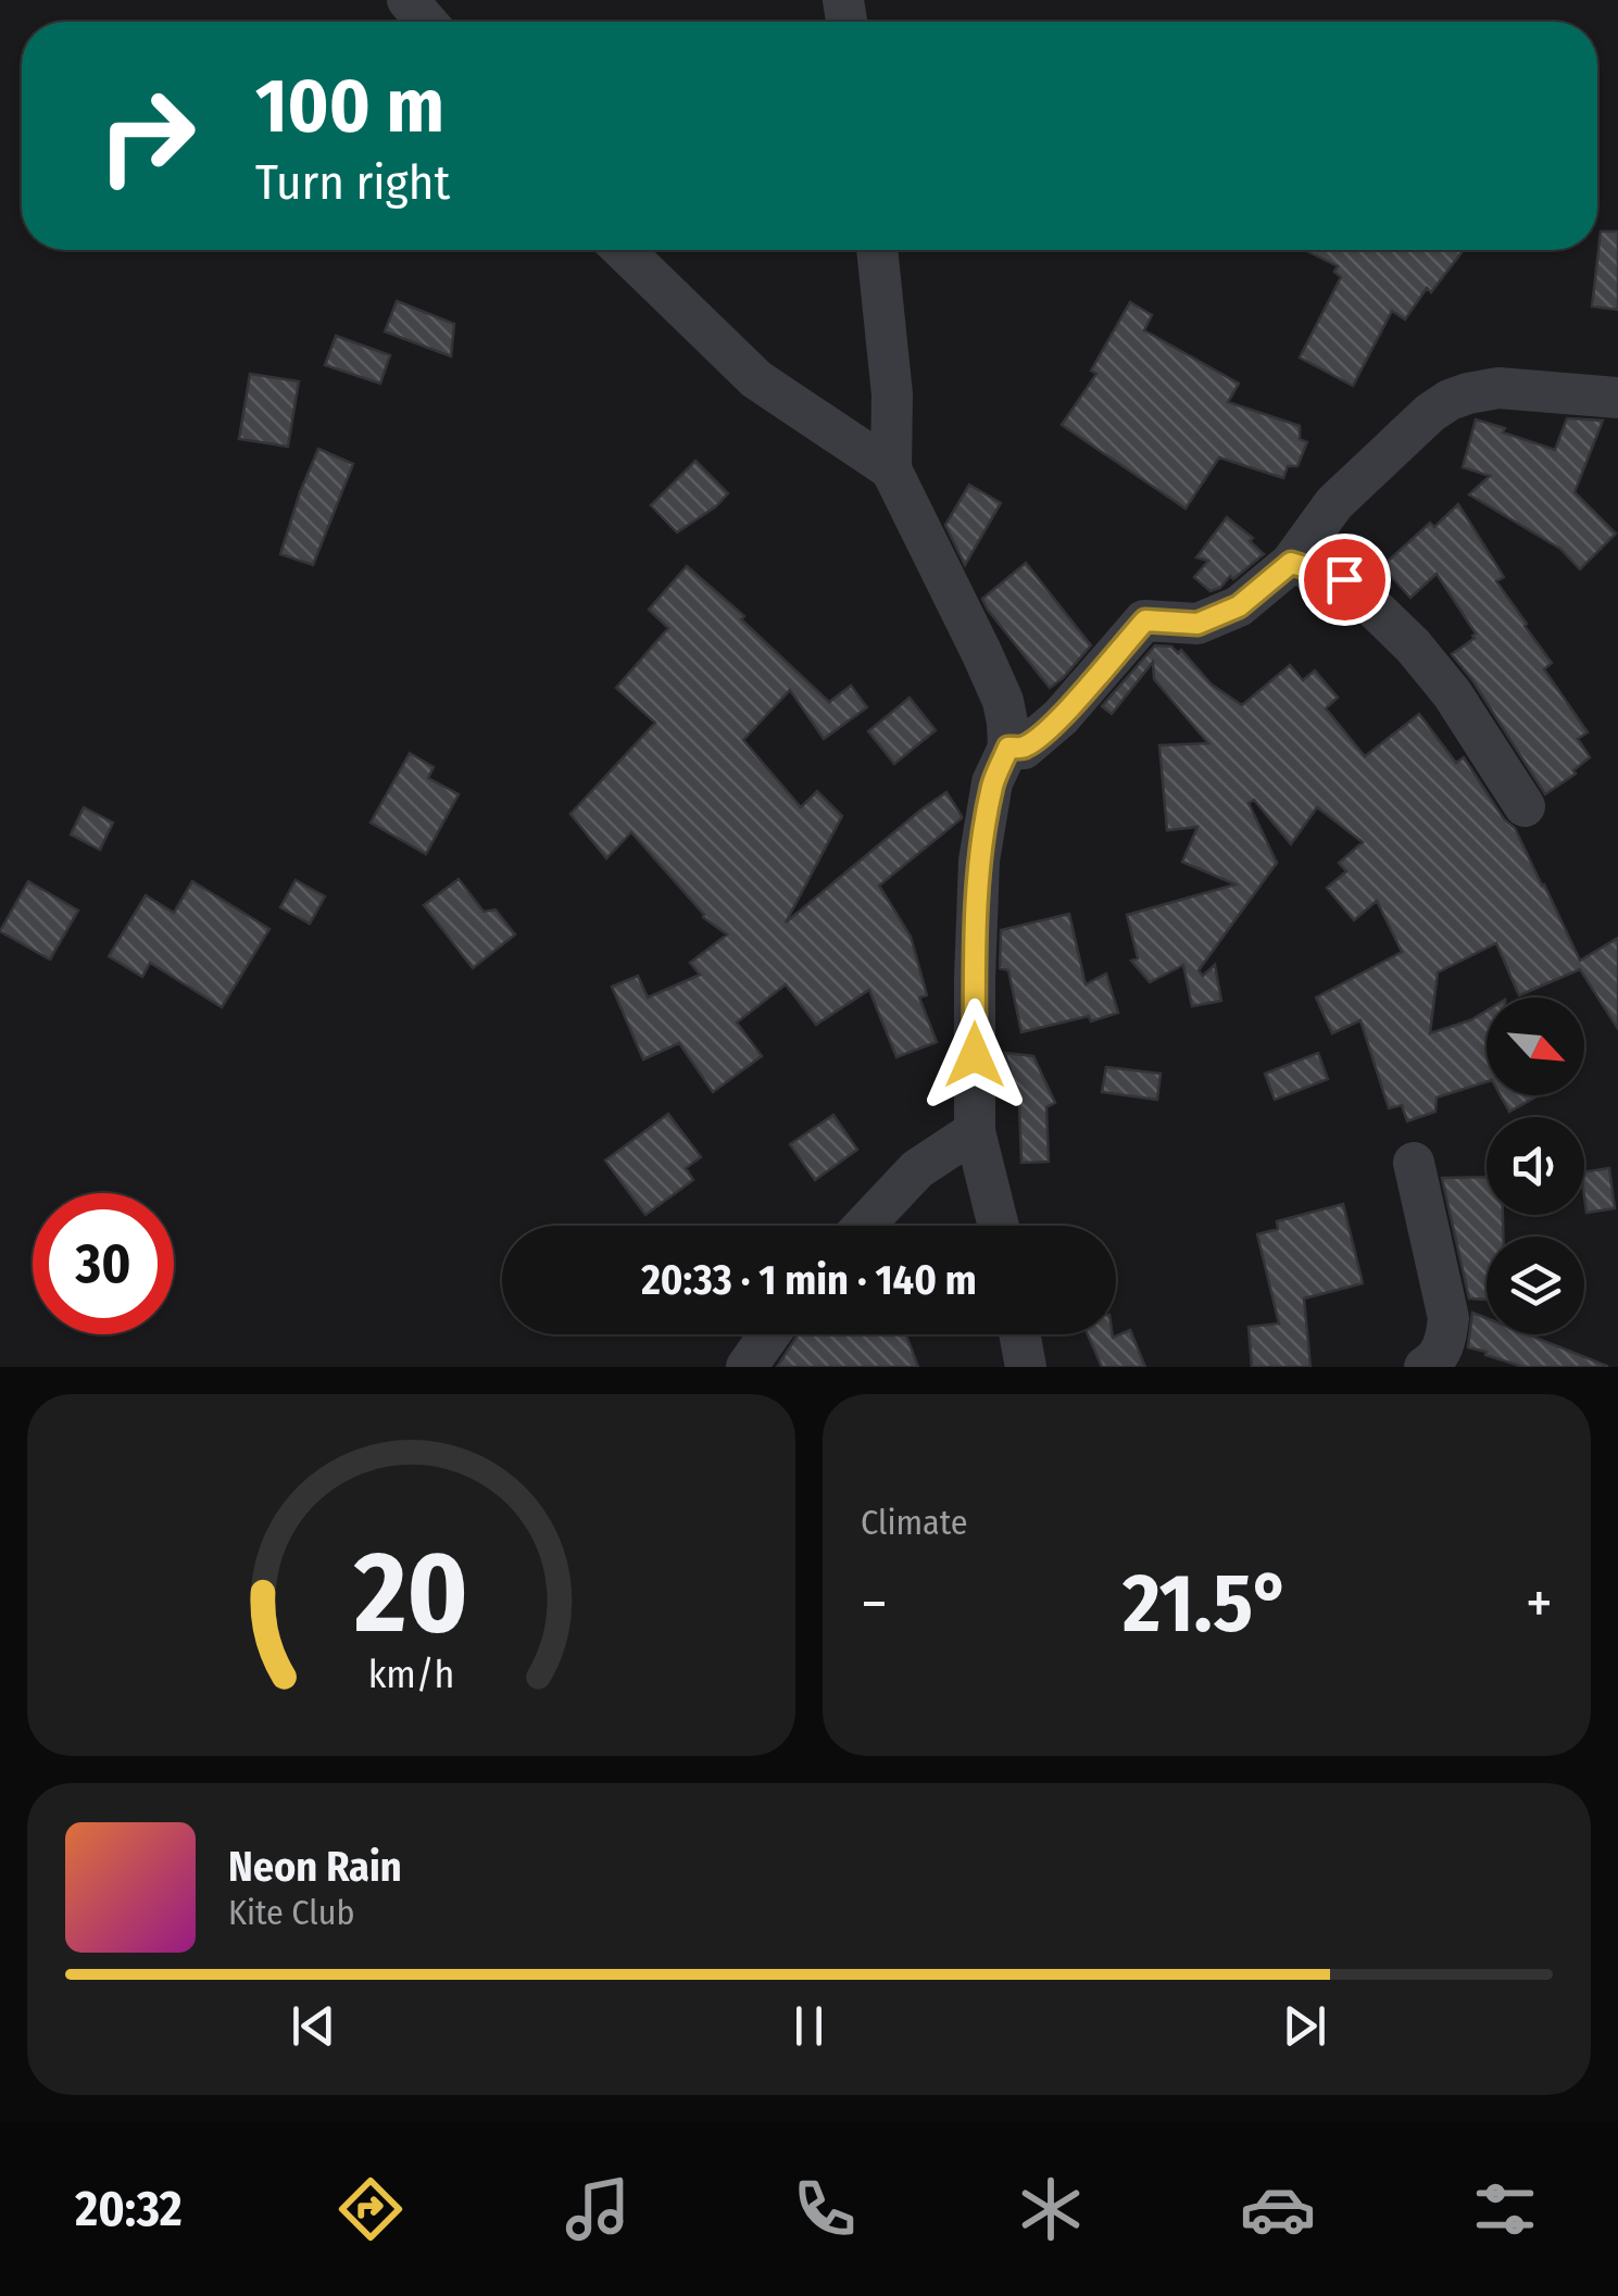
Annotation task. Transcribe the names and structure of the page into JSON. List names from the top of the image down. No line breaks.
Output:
{"north":"bottom right","page":{"turn":["100 m","Turn right"],"limit":"30","trip":"20:33 · 1 min · 140 m","tile":"Climate","heat":["−","21.5°","+"],"song":["Neon Rain","Kite Club"],"tabs":"20:32","gauge":["20","km/h"]}}
